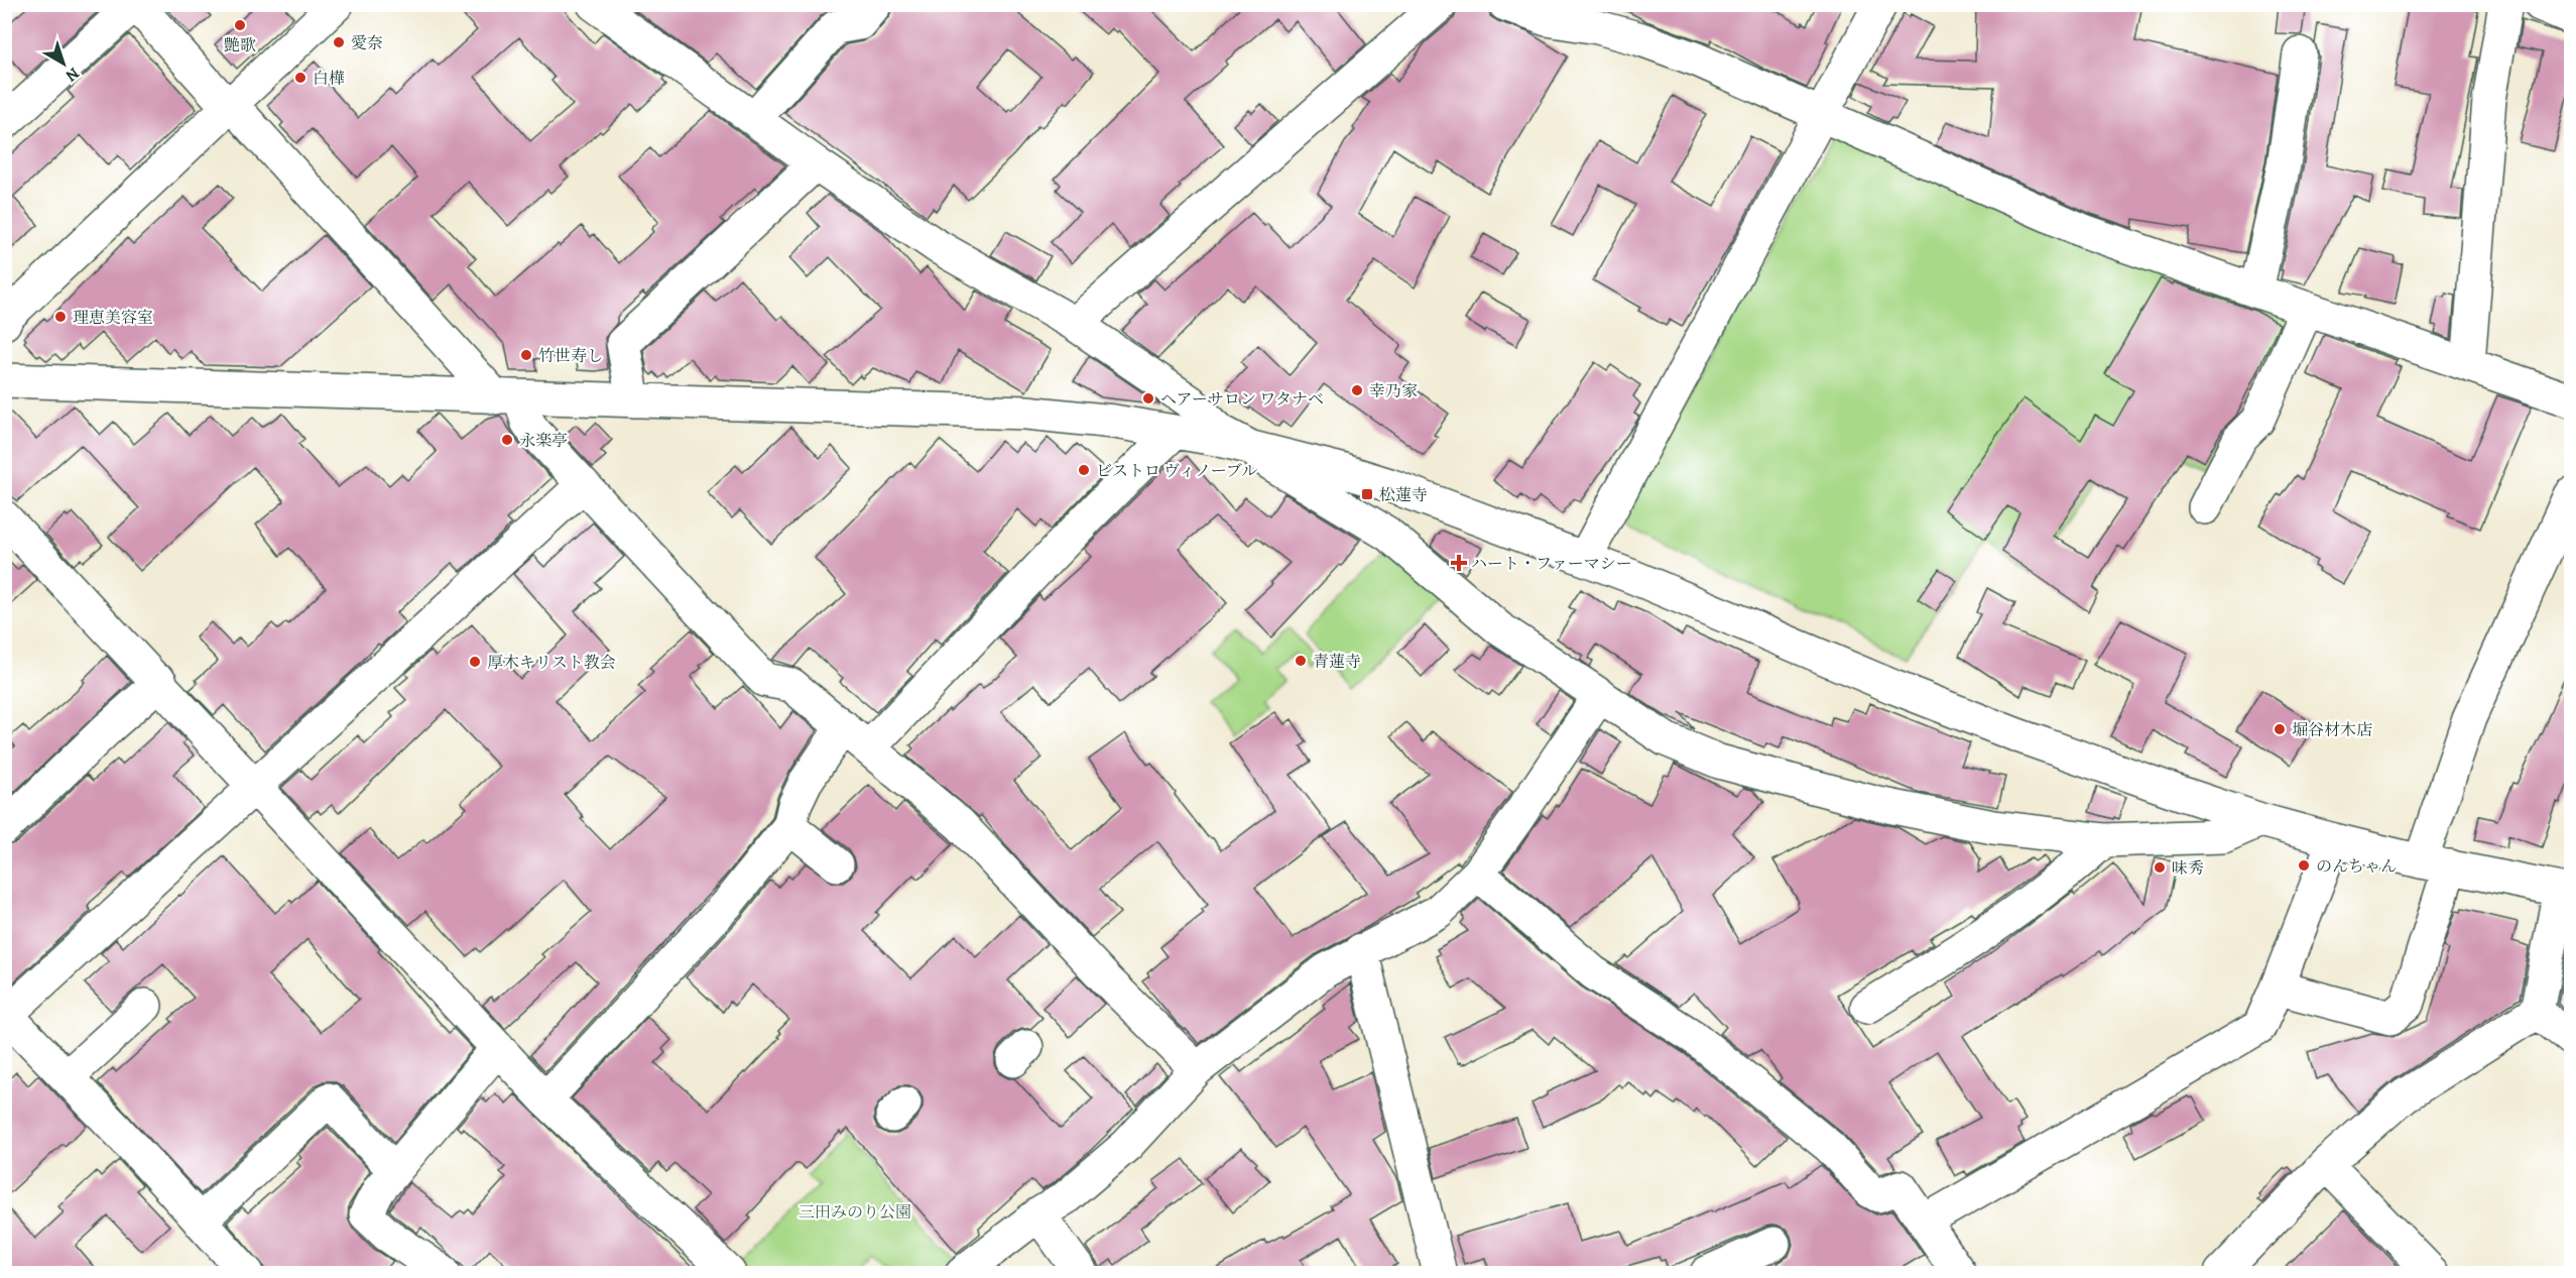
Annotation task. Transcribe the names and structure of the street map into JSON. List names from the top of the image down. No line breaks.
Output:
{"parks":["三田みのり公園"],"places":{"other":["艶歌","愛奈","白樺","理恵美容室","竹世寿し","幸乃家","ヘアーサロン ワタナベ","永楽亭","ビストロ ヴィノーブル","青蓮寺","厚木キリスト教会","堀谷材木店","のんちゃん","味秀"],"transit":["松蓮寺"],"health":["ハート・ファーマシー"]},"north":"bottom right"}
